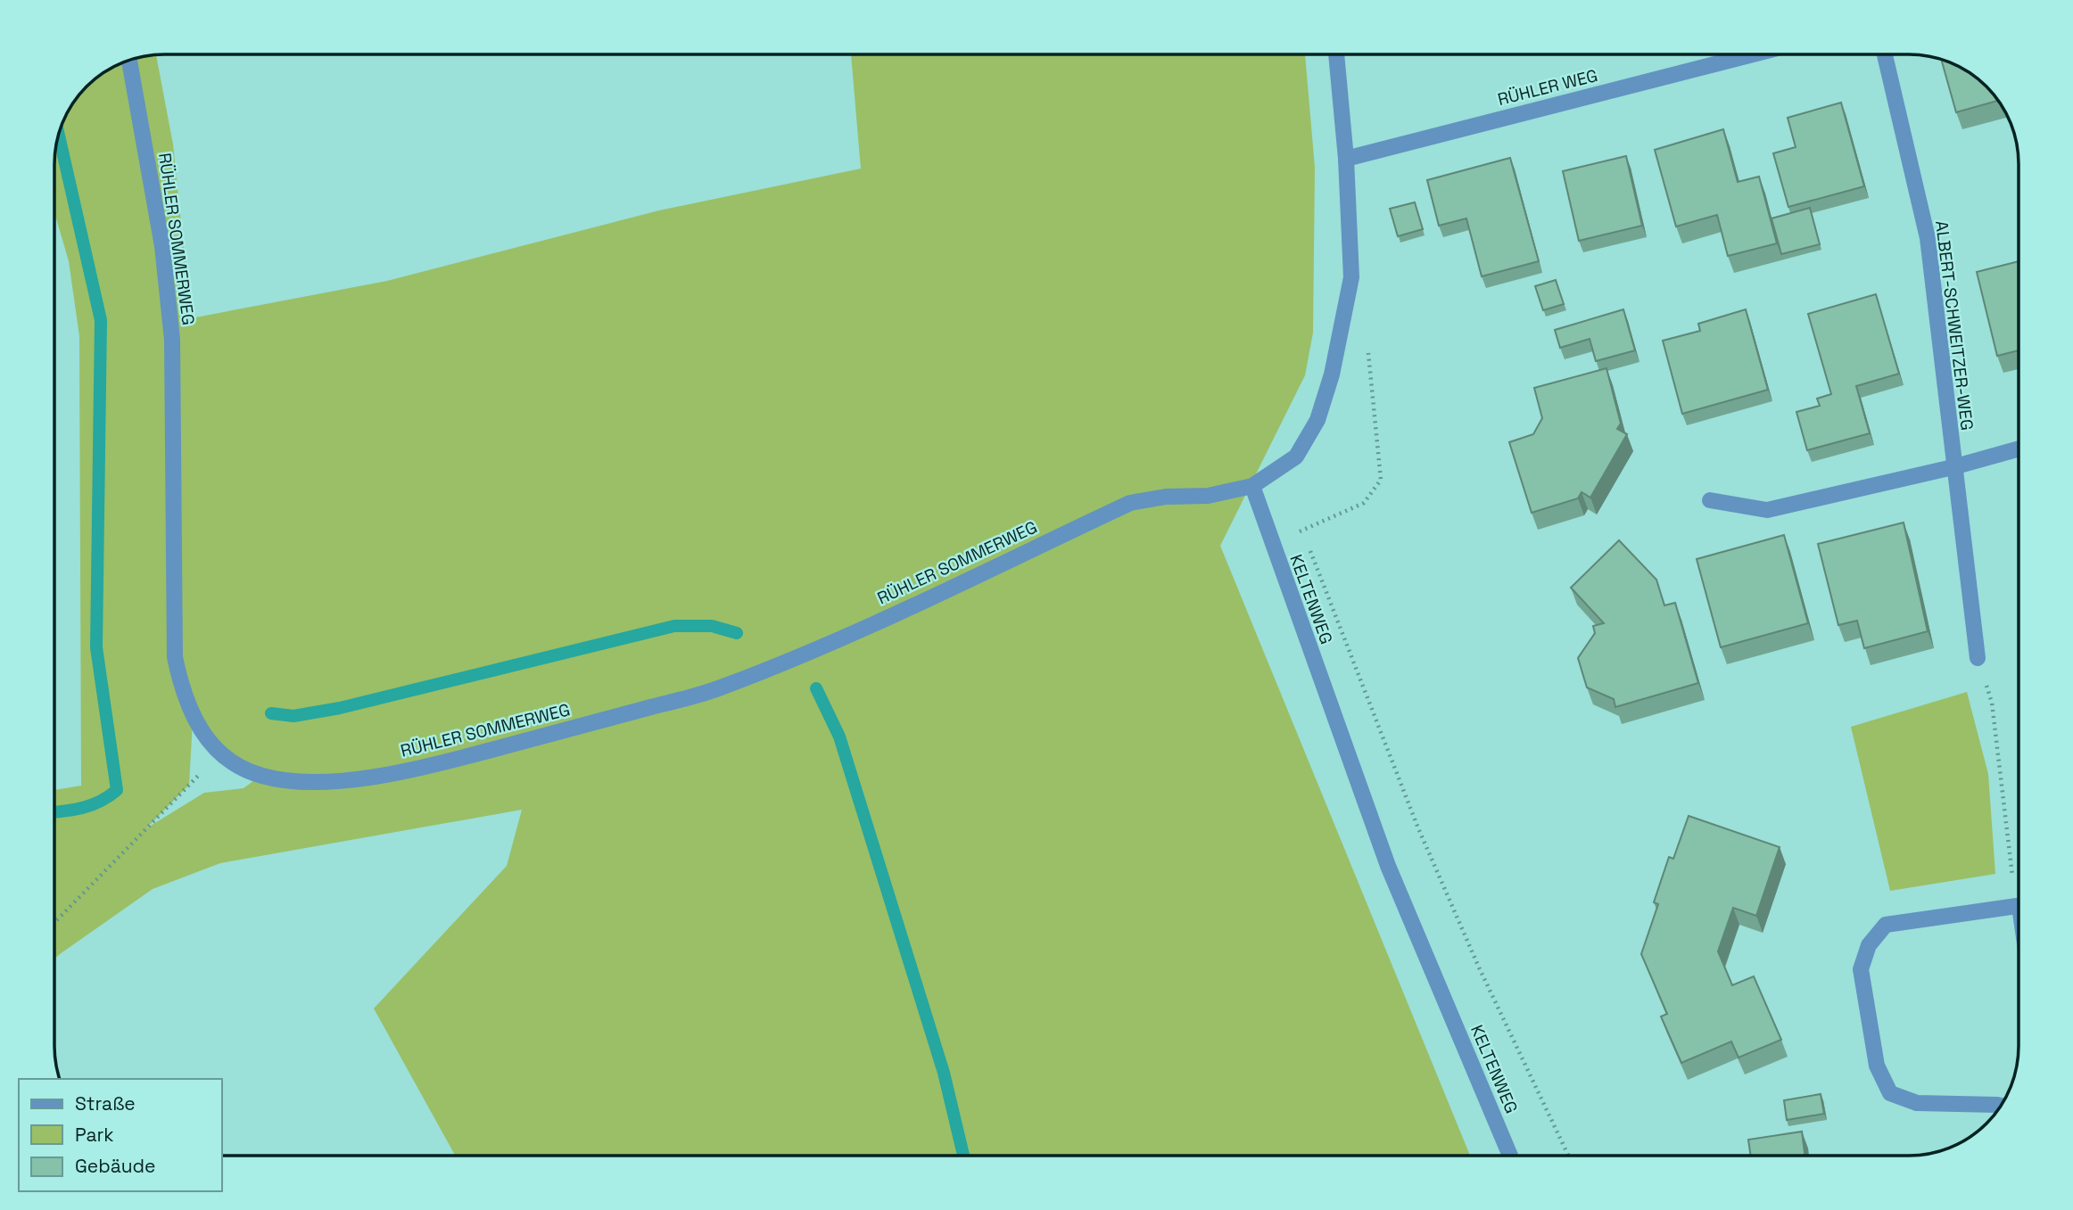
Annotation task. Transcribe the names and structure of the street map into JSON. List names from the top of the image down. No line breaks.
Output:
{"streets":{"street":["RÜHLER WEG","RÜHLER SOMMERWEG","ALBERT-SCHWEITZER-WEG","KELTENWEG"]},"crossings":[["RÜHLER SOMMERWEG","KELTENWEG"]],"legend":["Straße","Park","Gebäude"]}
